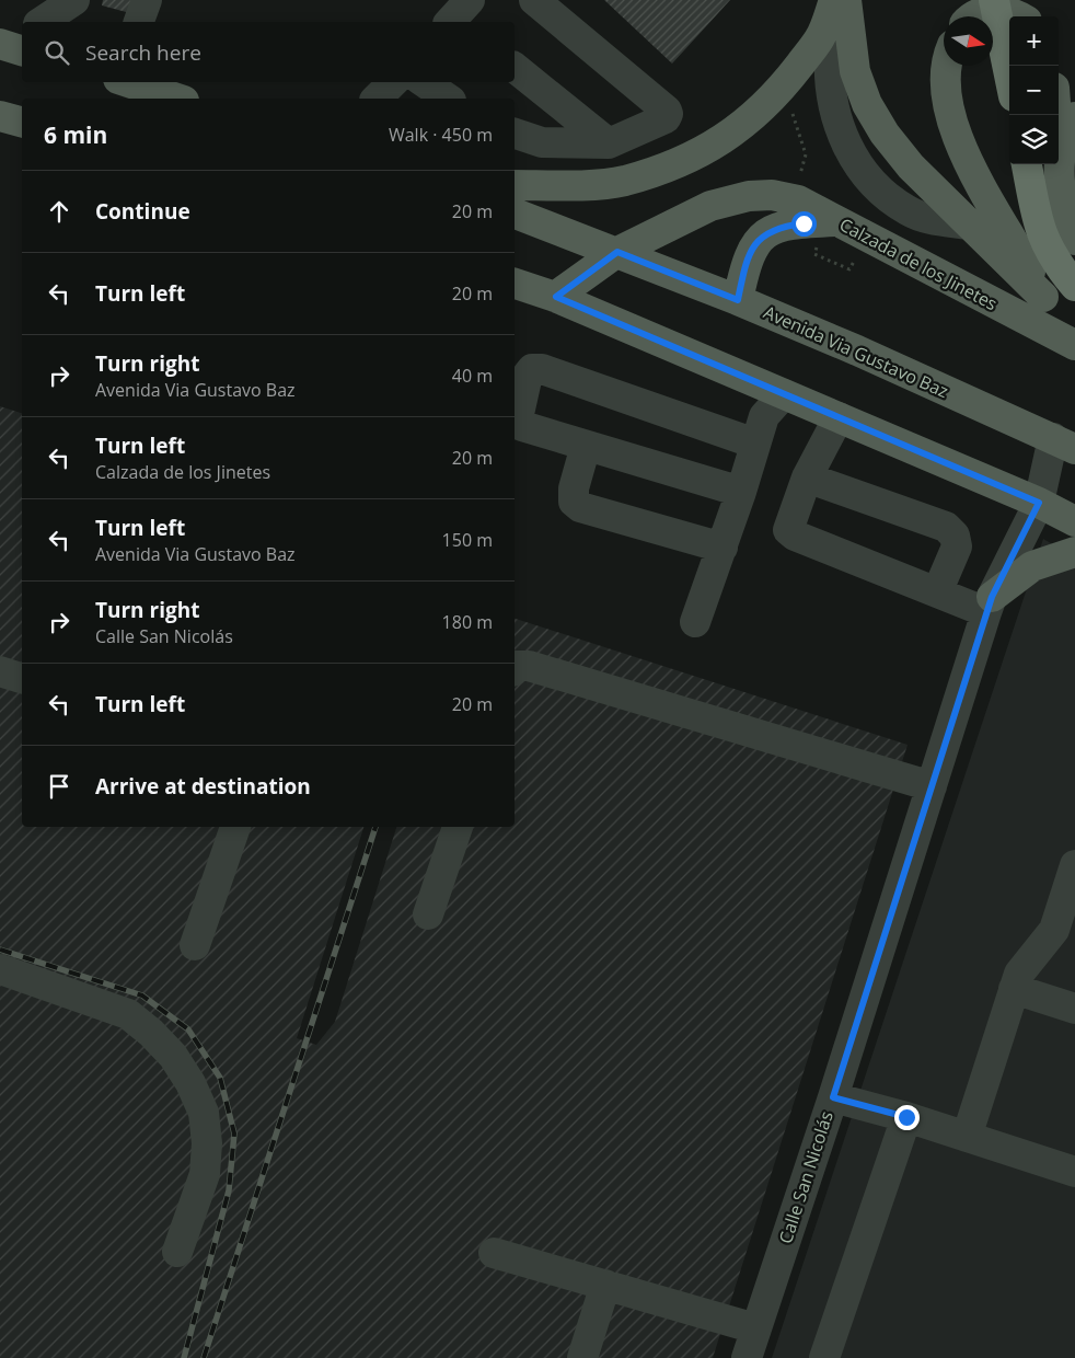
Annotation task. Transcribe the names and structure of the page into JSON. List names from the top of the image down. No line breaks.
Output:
{"streets":{"main road":["Calzada de los Jinetes","Avenida Via Gustavo Baz"],"street":["Calle San Nicolás"]},"crossings":[["Calzada de los Jinetes","Avenida Via Gustavo Baz"],["Avenida Via Gustavo Baz","Calle San Nicolás"]],"north":"right","page":{"map_buttons":["+","−"],"search":"Search here","heading":["6 min","Walk · 450 m"],"list":[["Continue","20 m"],["Turn left","20 m"],["Turn right","Avenida Via Gustavo Baz","40 m"],["Turn left","Calzada de los Jinetes","20 m"],["Turn left","Avenida Via Gustavo Baz","150 m"],["Turn right","Calle San Nicolás","180 m"],["Turn left","20 m"],"Arrive at destination"]}}
